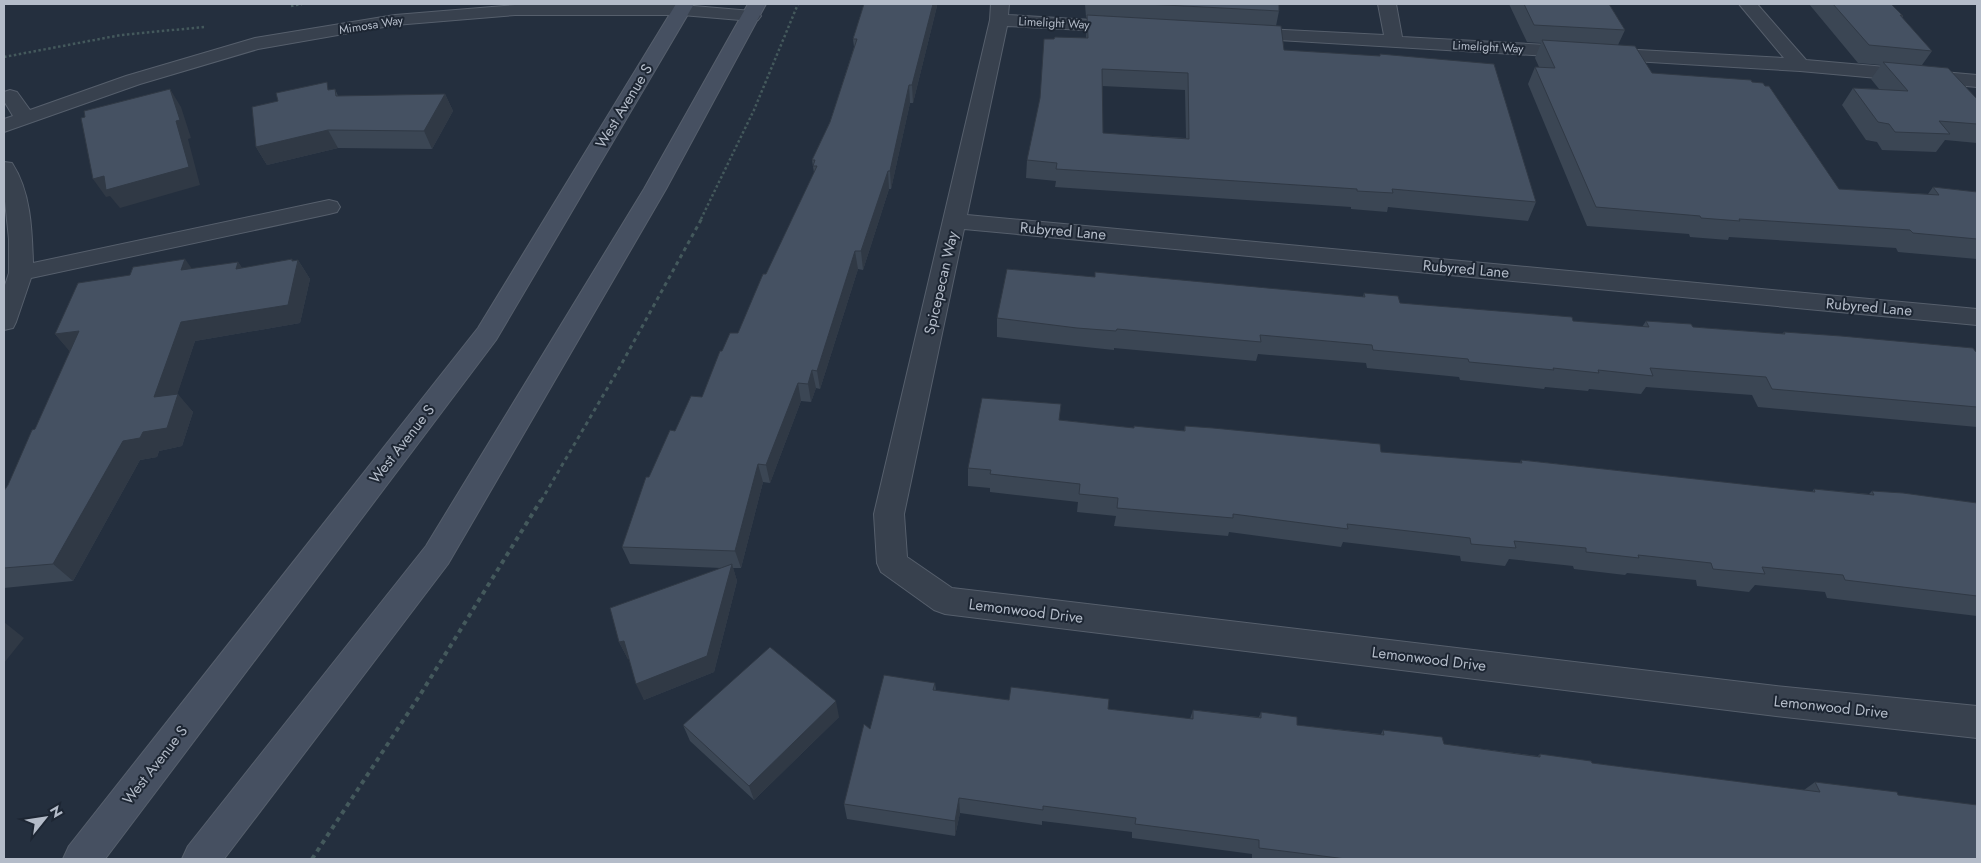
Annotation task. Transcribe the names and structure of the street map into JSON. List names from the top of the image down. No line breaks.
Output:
{"streets":{"street":["Limelight Way","Mimosa Way","West Avenue S","Rubyred Lane","Spicepecan Way","Lemonwood Drive"]},"crossings":[["Limelight Way","Spicepecan Way"],["Mimosa Way","West Avenue S"],["Rubyred Lane","Spicepecan Way"],["Spicepecan Way","Lemonwood Drive"]],"north":"top right"}
